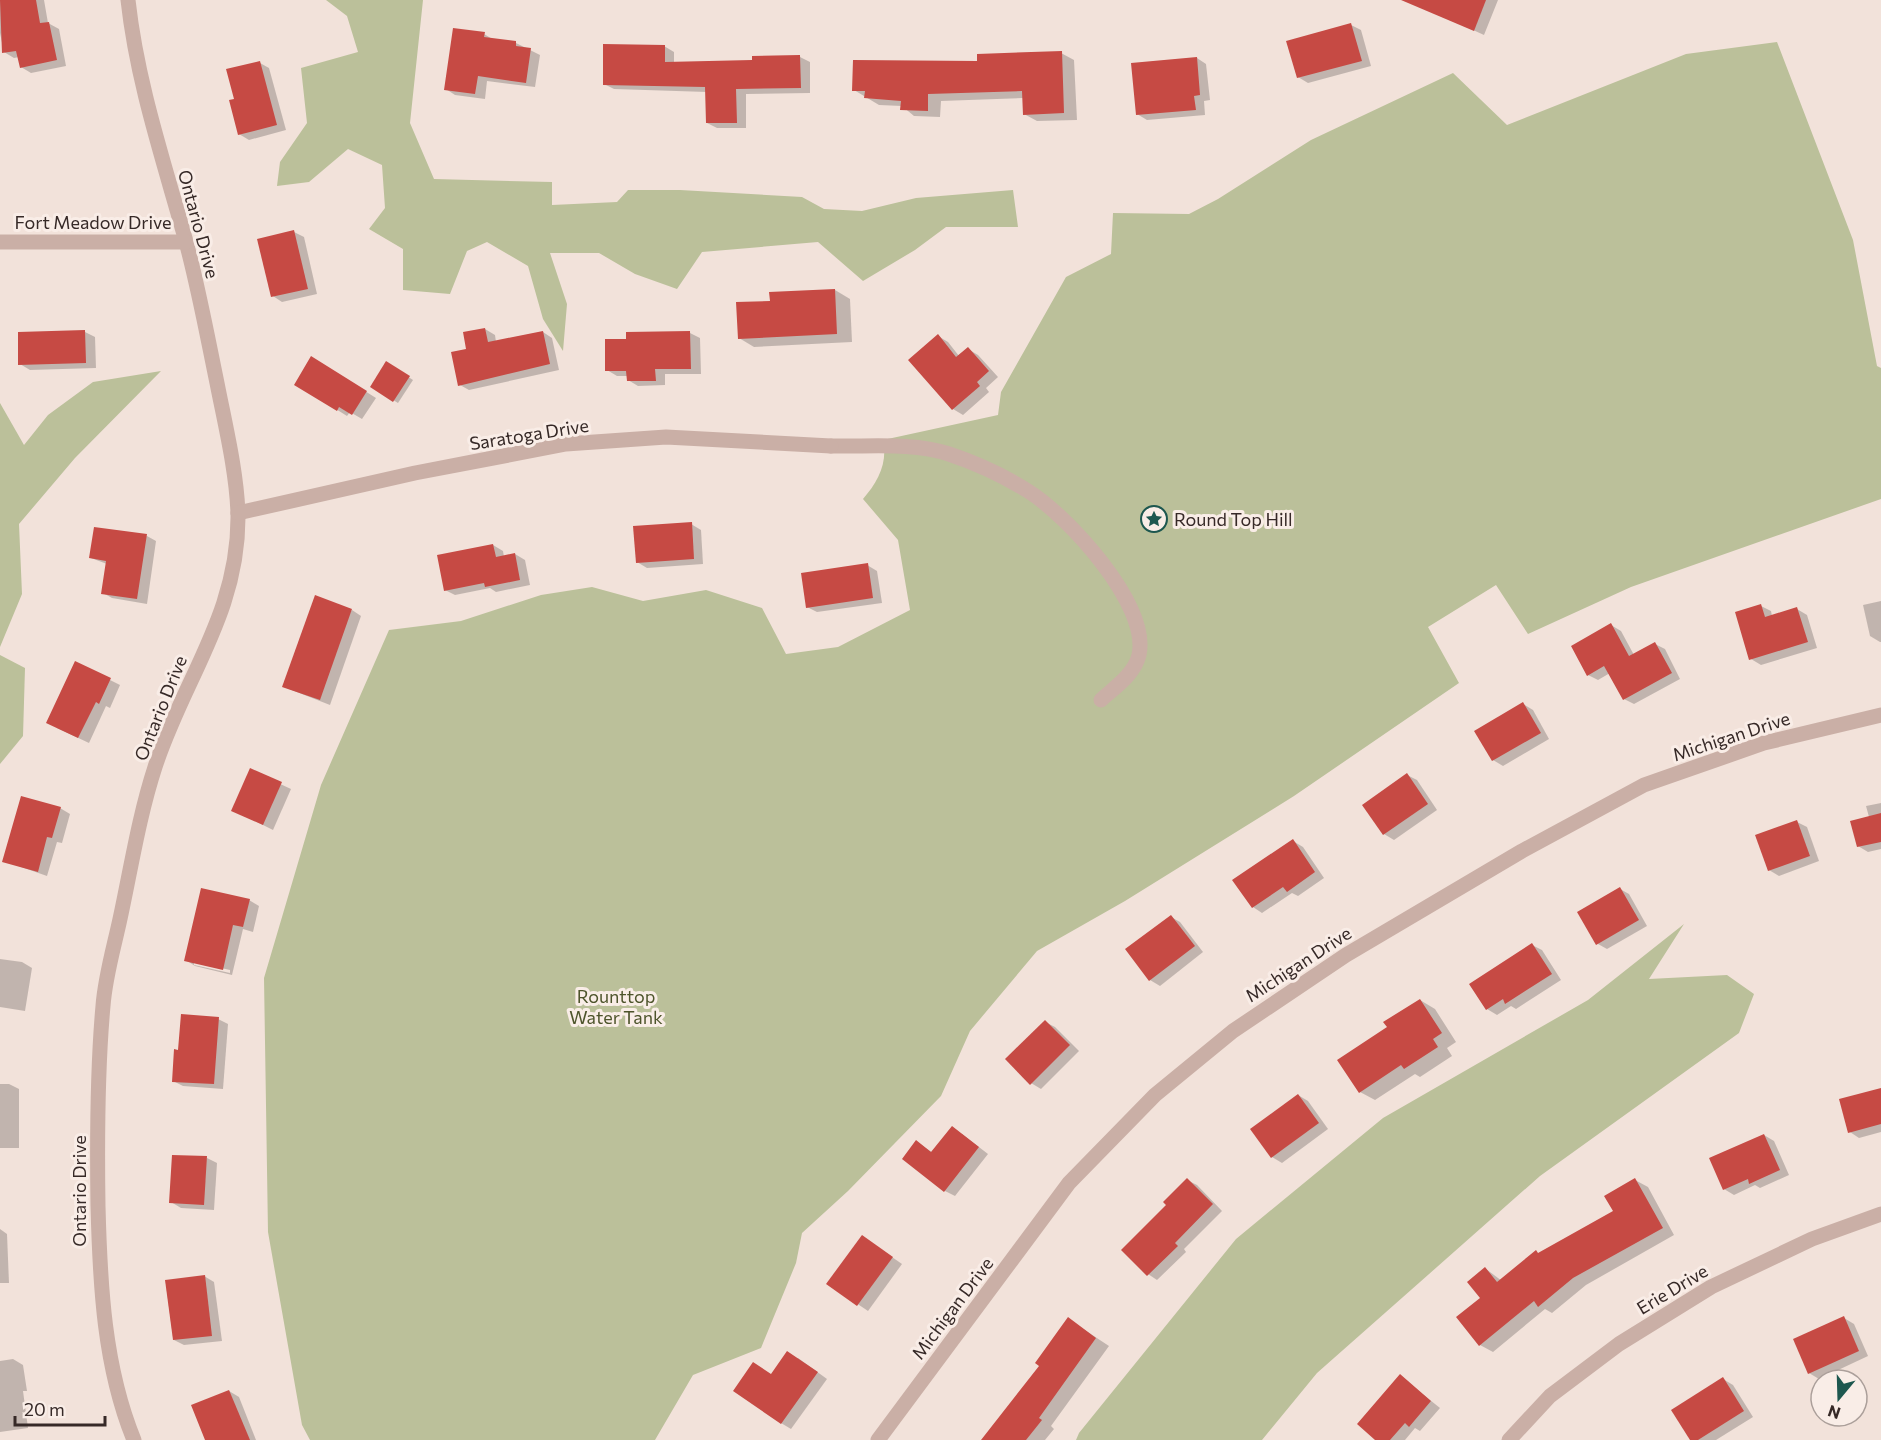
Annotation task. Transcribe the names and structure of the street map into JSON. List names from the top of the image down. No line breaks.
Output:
{"streets":{"street":["Fort Meadow Drive","Ontario Drive","Saratoga Drive","Michigan Drive","Erie Drive"]},"crossings":[["Fort Meadow Drive","Ontario Drive"],["Ontario Drive","Saratoga Drive"]],"parks":["Rounttop Water Tank"],"places":{"place":["Round Top Hill"]},"scale_bar":"20 m","north":"bottom"}
